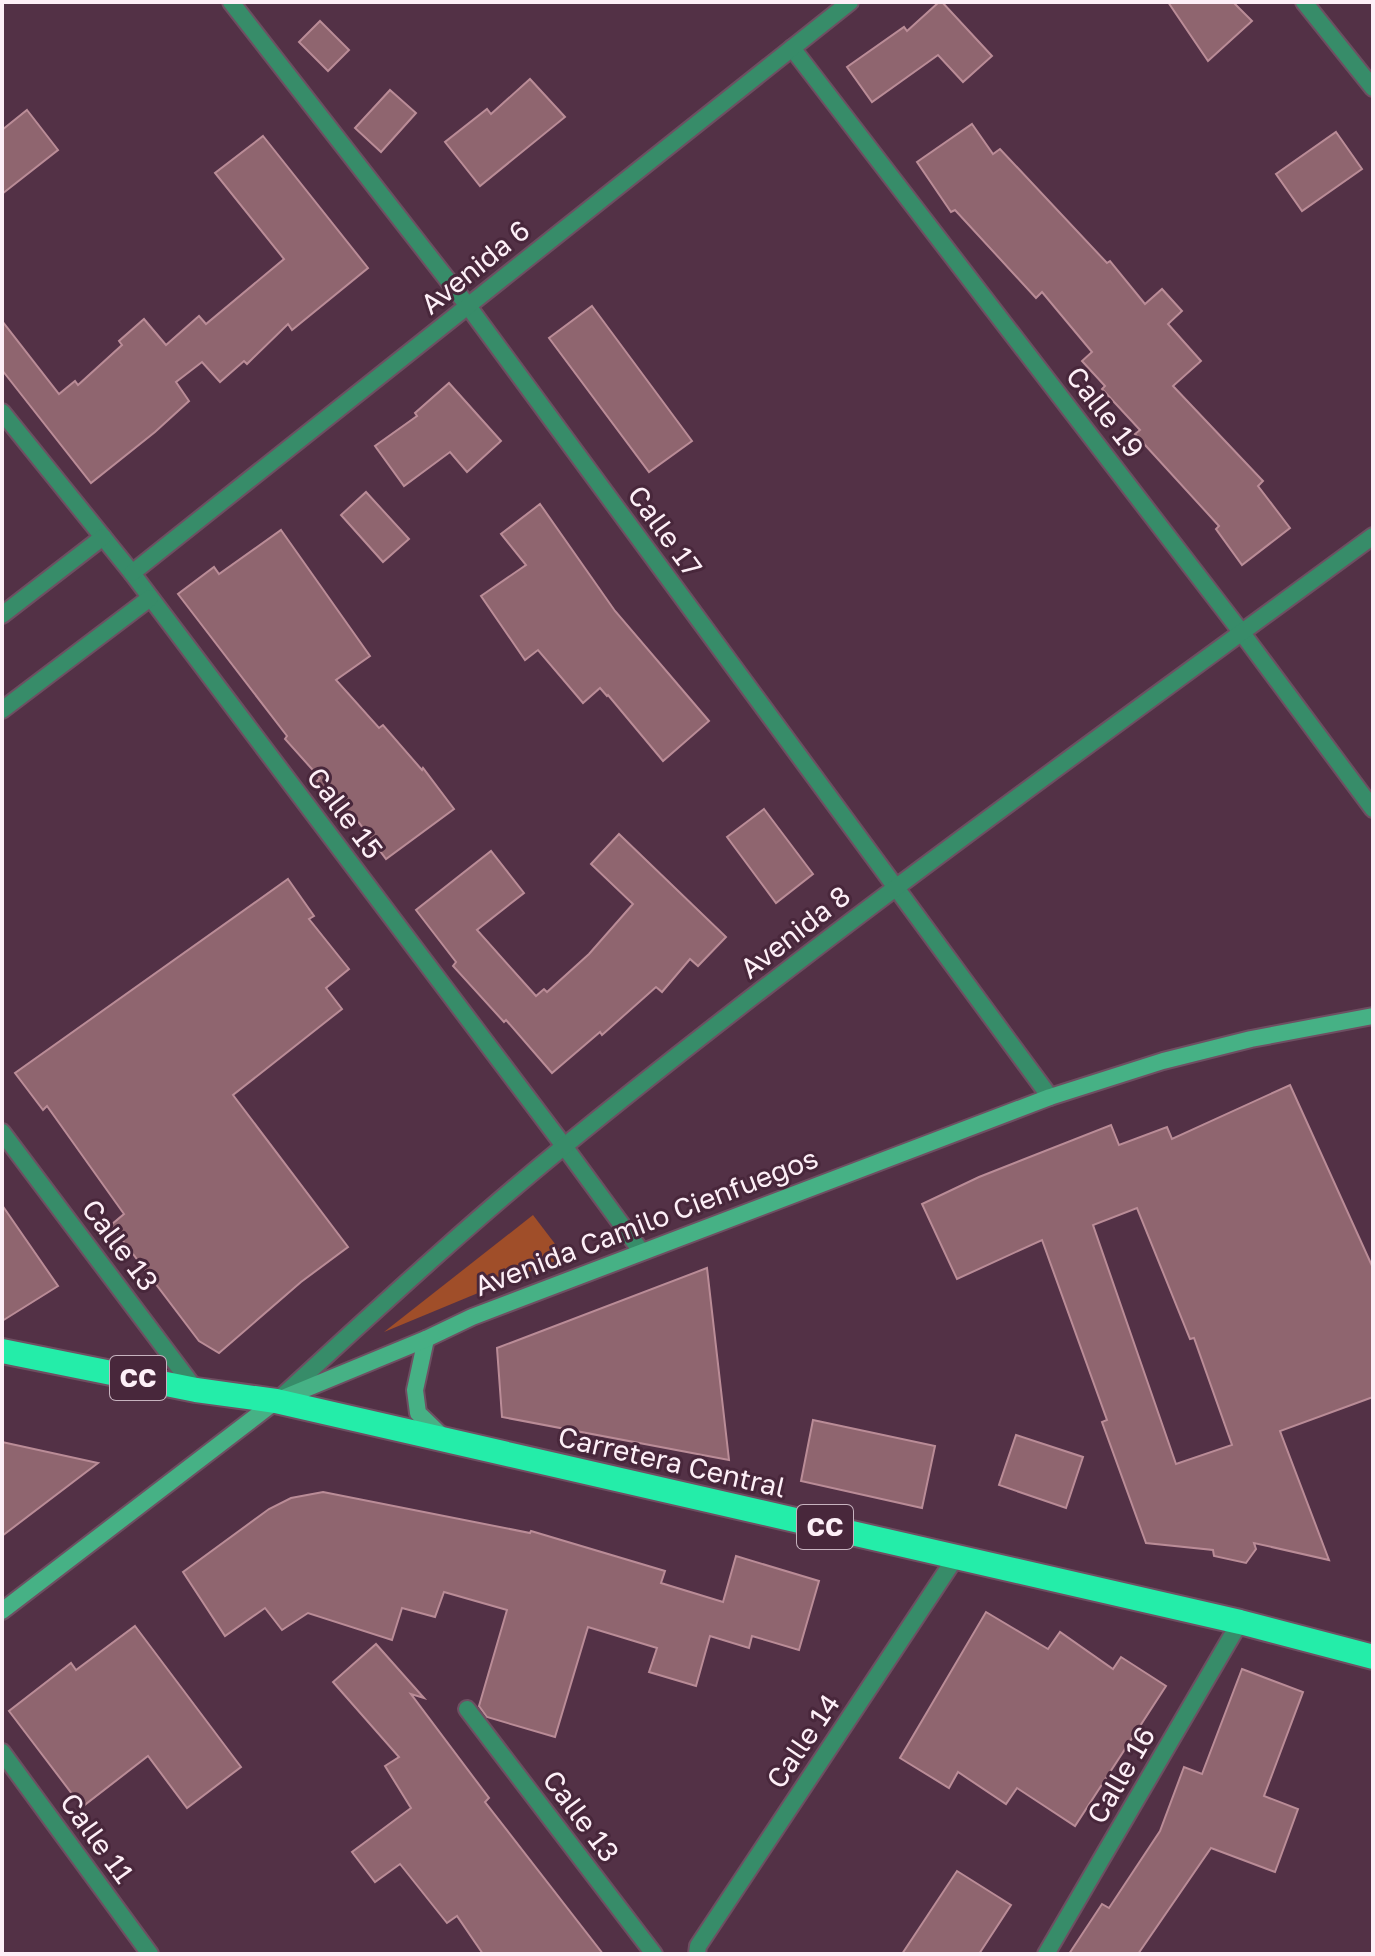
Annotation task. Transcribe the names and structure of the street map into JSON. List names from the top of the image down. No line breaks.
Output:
{"streets":{"highway":["CC","Carretera Central"],"main road":["Avenida Camilo Cienfuegos"],"street":["Avenida 6","Calle 19","Calle 17","Calle 15","Avenida 8","Calle 13","Calle 14","Calle 16","Calle 11"]},"crossings":[["Avenida 6","Calle 19"],["Avenida 6","Calle 17"],["Avenida 6","Calle 15"],["Calle 19","Avenida 8"],["Calle 17","Avenida 8"],["Calle 17","Avenida Camilo Cienfuegos"],["Calle 15","Avenida 8"],["Calle 15","Avenida Camilo Cienfuegos"],["Avenida 8","Avenida Camilo Cienfuegos"],["Avenida 8","Carretera Central"],["Avenida Camilo Cienfuegos","Carretera Central"],["Calle 13","Carretera Central"],["Carretera Central","Calle 14"],["Carretera Central","Calle 16"]]}
